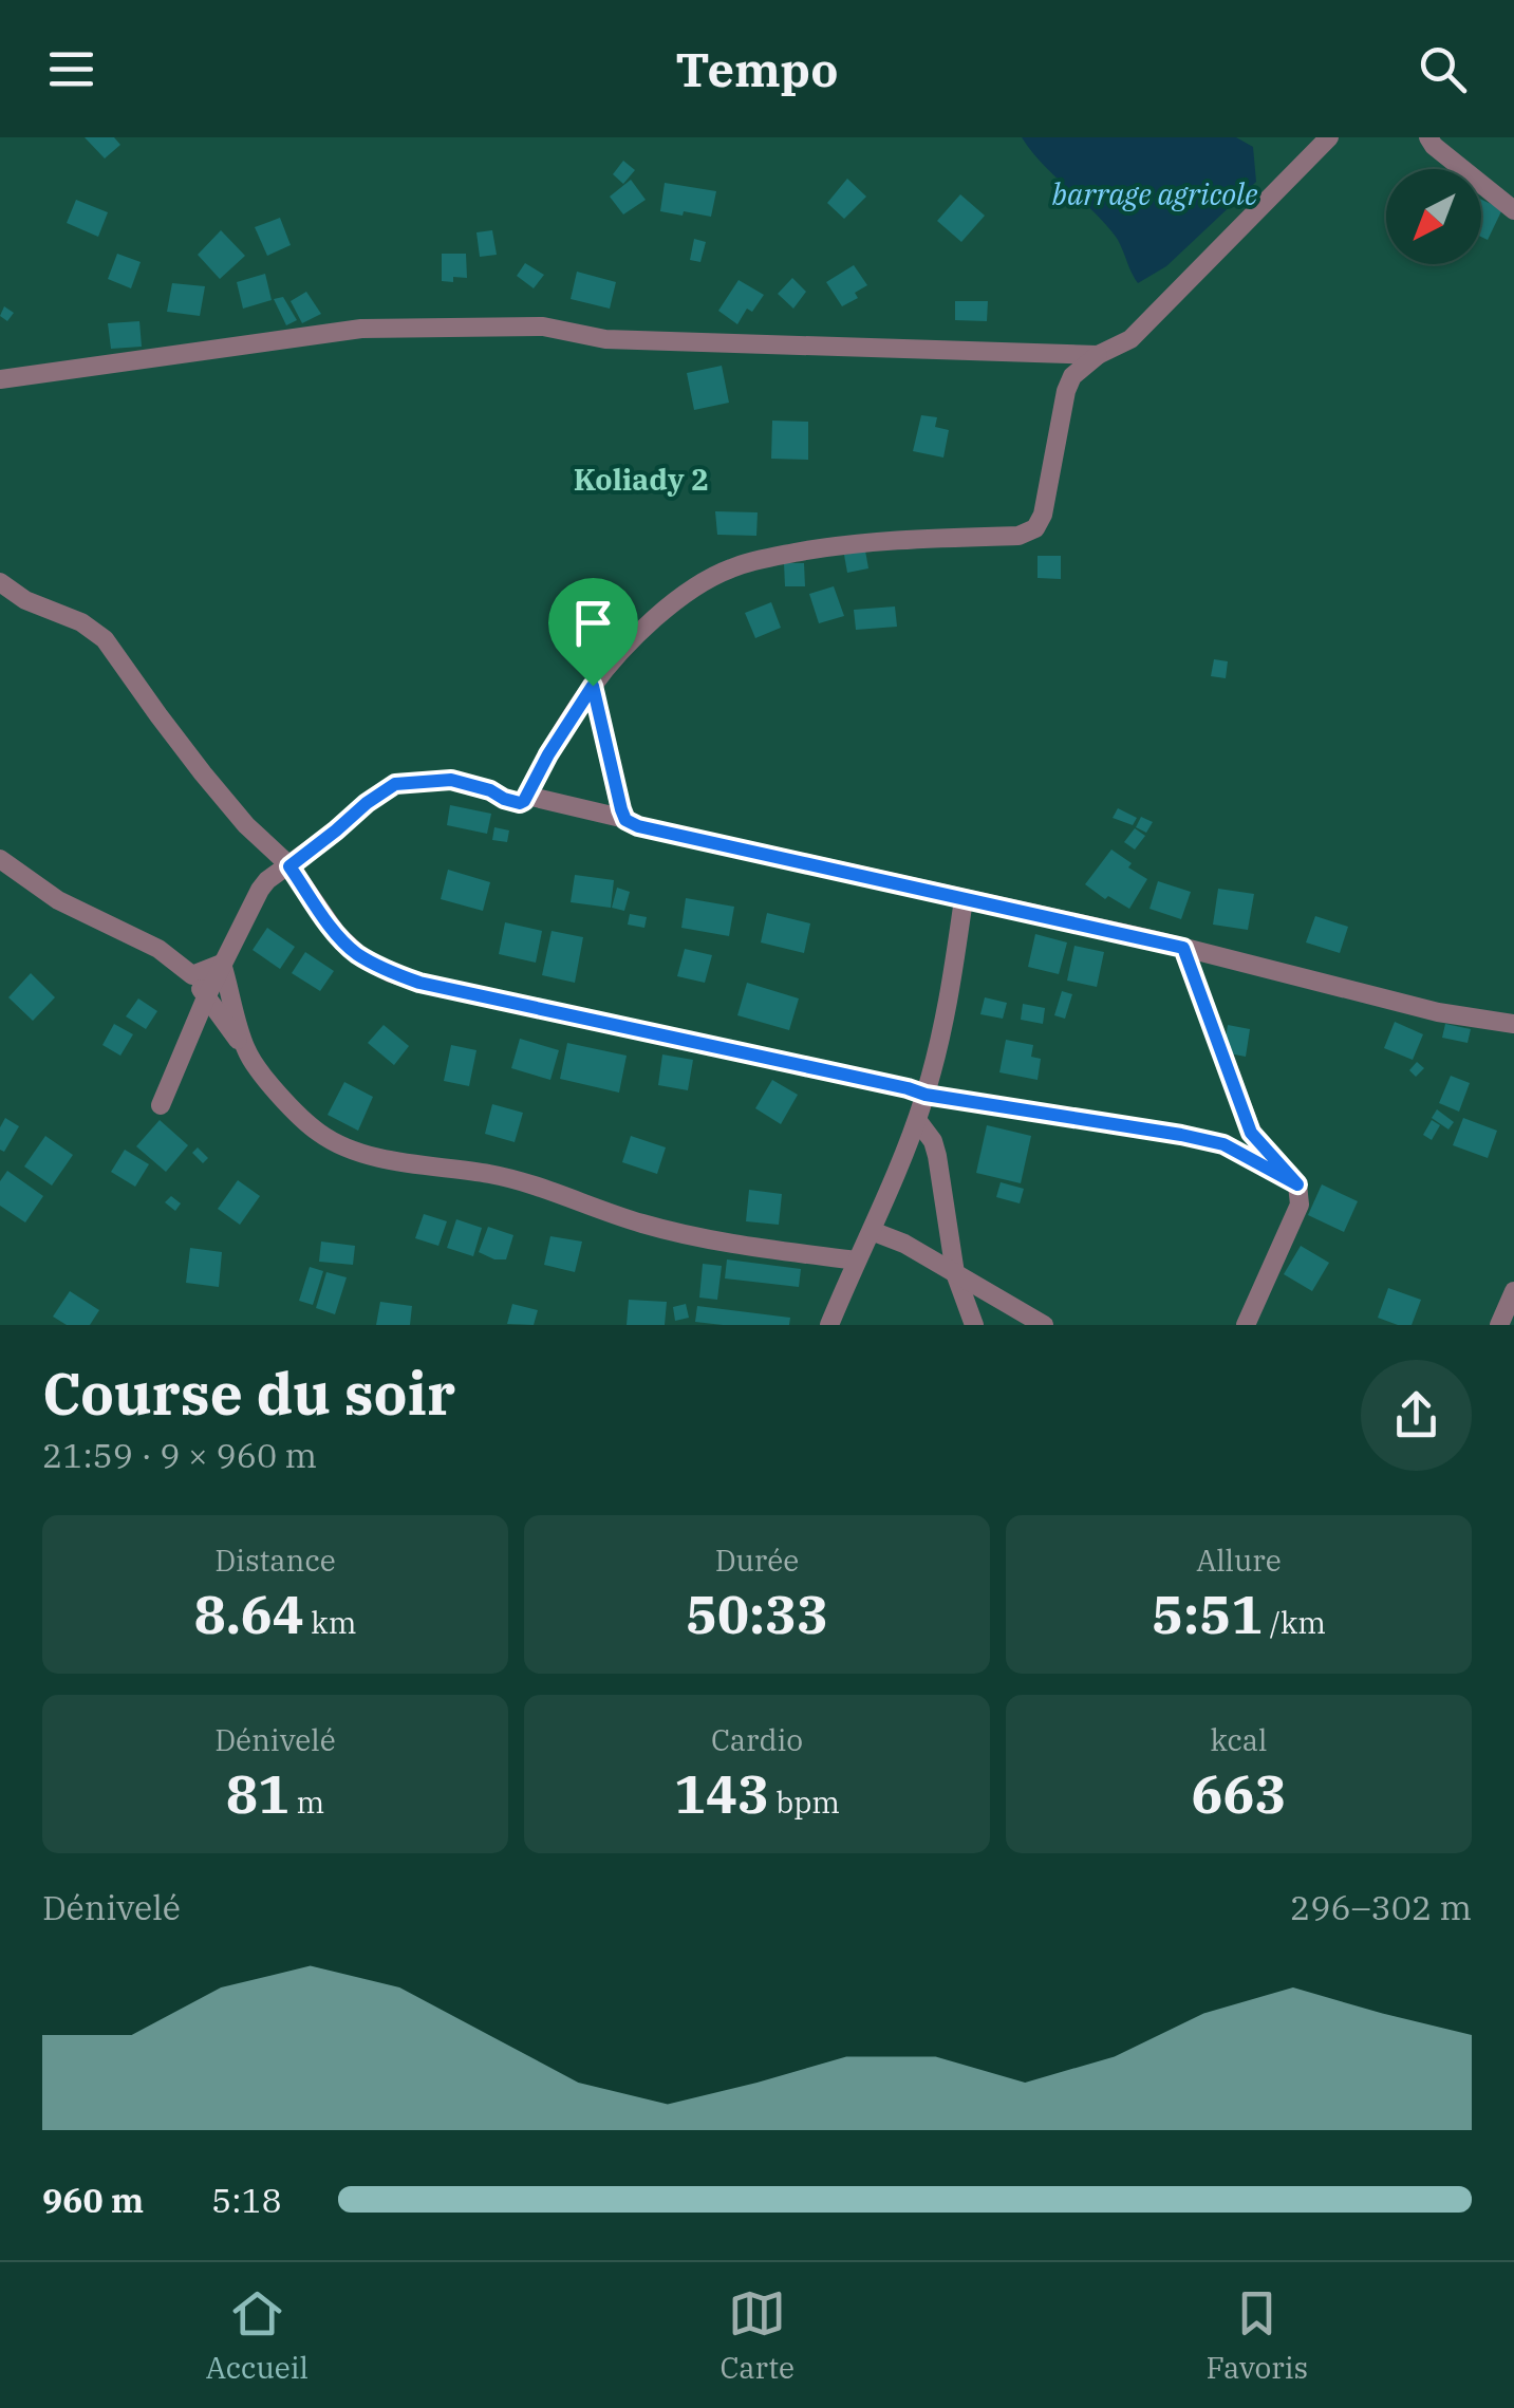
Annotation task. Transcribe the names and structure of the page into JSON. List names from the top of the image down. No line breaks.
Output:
{"districts":["Koliady 2"],"water":["barrage agricole"],"north":"bottom left","page":{"header":"Tempo","heading":["Course du soir","21:59 · 9 × 960 m"],"stats":[["Distance","8.64 km"],["Durée","50:33"],["Allure","5:51 /km"],["Dénivelé","81 m"],["Cardio","143 bpm"],["kcal","663"]],"chart":["Dénivelé","296–302 m"],"list":[{"name":"960 m","note":"5:18"}],"tabs":["Accueil","Carte","Favoris"]}}
